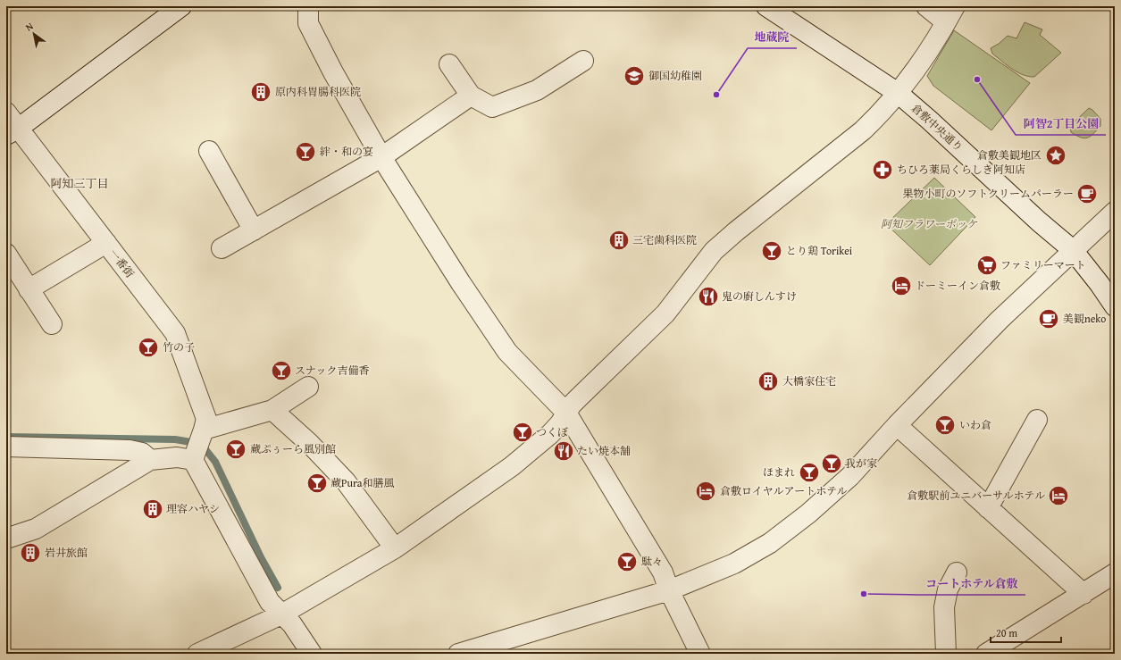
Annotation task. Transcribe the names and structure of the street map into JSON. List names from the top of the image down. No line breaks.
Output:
{"streets":{"street":["倉敷中央通り","一番街"]},"districts":["阿知三丁目"],"parks":["阿知フラワーポッケ"],"places":{"school or university":["御国幼稚園"],"other":["阿智2丁目公園","地蔵院","コートホテル倉敷"],"building":["原内科胃腸科医院","三宅歯科医院","大橋家住宅","理容ハヤシ","岩井旅館"],"bar":["絆・和の宴","とり鶏 Torikei","竹の子","スナック吉備香","いわ倉","つくぼ","蔵ぷぅーら風別館","我が家","ほまれ","蔵Pura和膳風","駄々"],"place":["倉敷美観地区"],"pharmacy":["ちひろ薬局くらしき阿知店"],"cafe":["果物小町のソフトクリームパーラー","美観neko"],"supermarket":["ファミリーマート"],"hotel":["ドーミーイン倉敷","倉敷ロイヤルアートホテル","倉敷駅前ユニバーサルホテル"],"restaurant":["鬼の廚しんすけ","たい焼本舗"]},"scale_bar":"20 m","north":"top left"}
